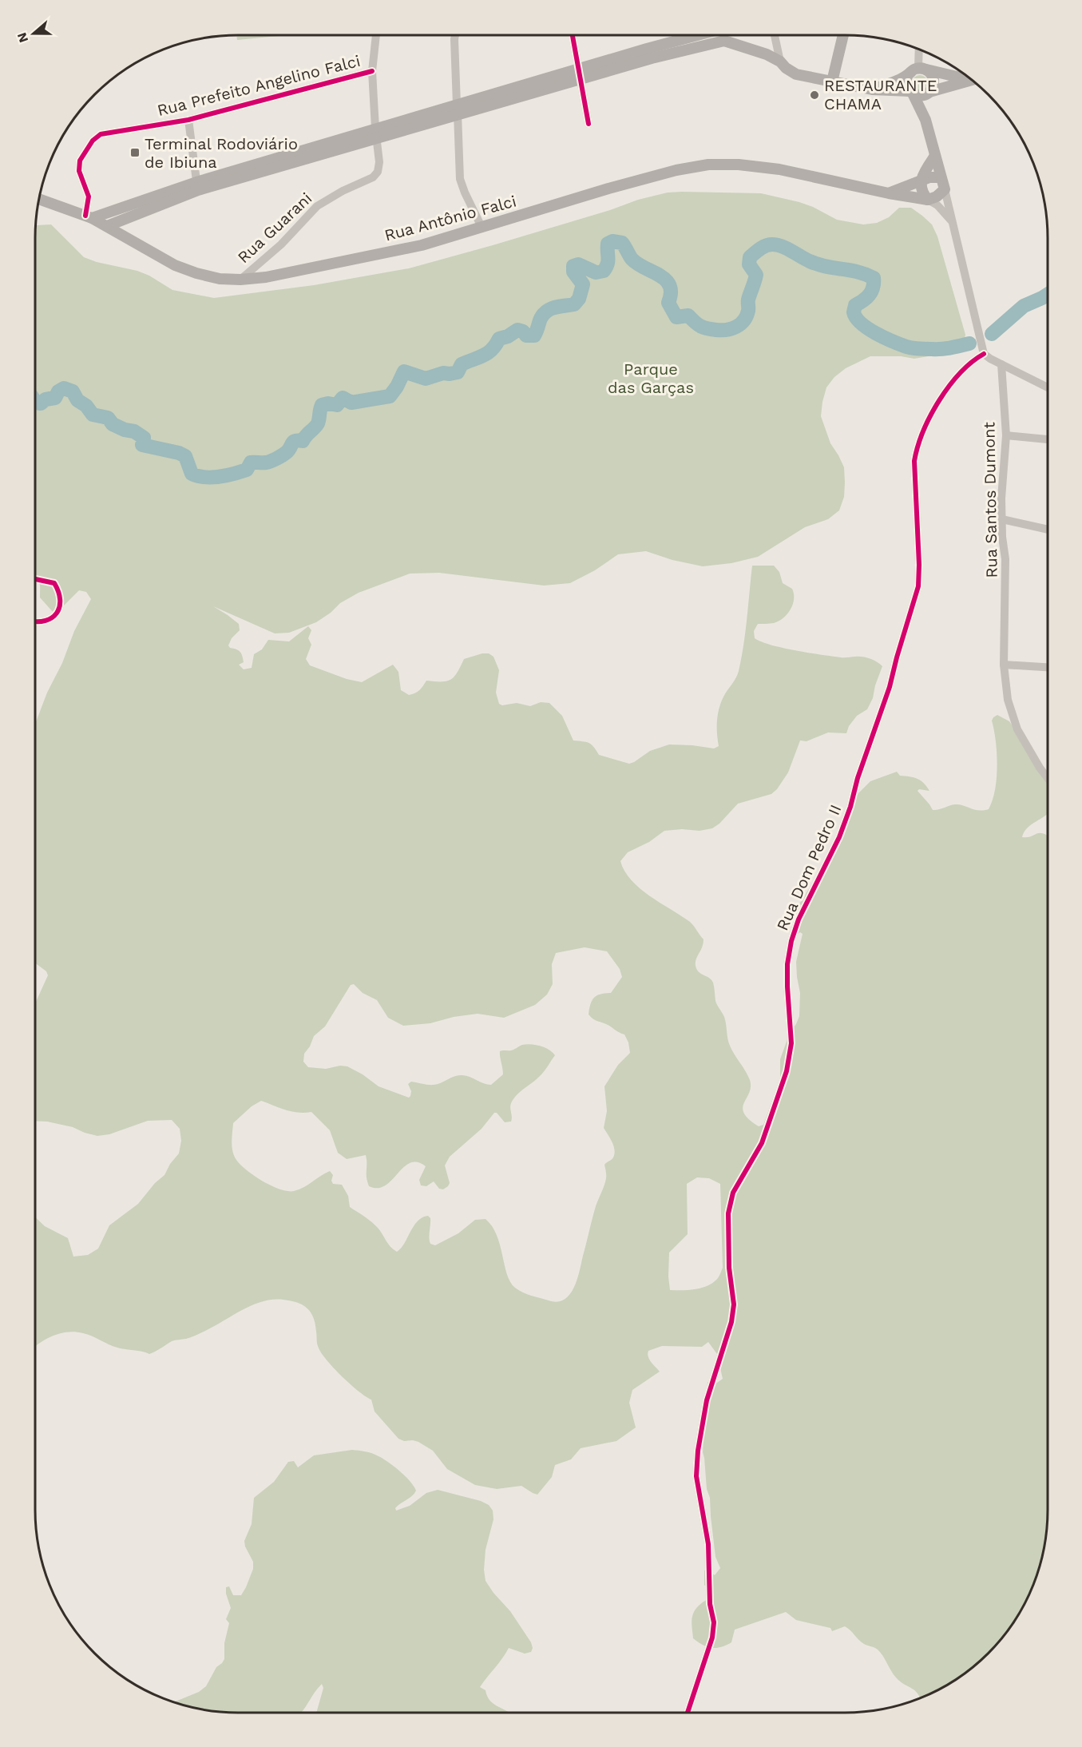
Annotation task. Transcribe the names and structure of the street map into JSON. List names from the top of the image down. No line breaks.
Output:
{"streets":{"main road":["Rua Antônio Falci"],"street":["Rua Prefeito Angelino Falci","Rua Guarani","Rua Santos Dumont","Rua Dom Pedro II"]},"crossings":[["Rua Prefeito Angelino Falci","Rua Antônio Falci"],["Rua Prefeito Angelino Falci","Rua Guarani"],["Rua Antônio Falci","Rua Guarani"]],"parks":["Parque das Garças"],"places":{"other":["RESTAURANTE CHAMA"],"transit":["Terminal Rodoviário de Ibiuna"]},"north":"left"}
